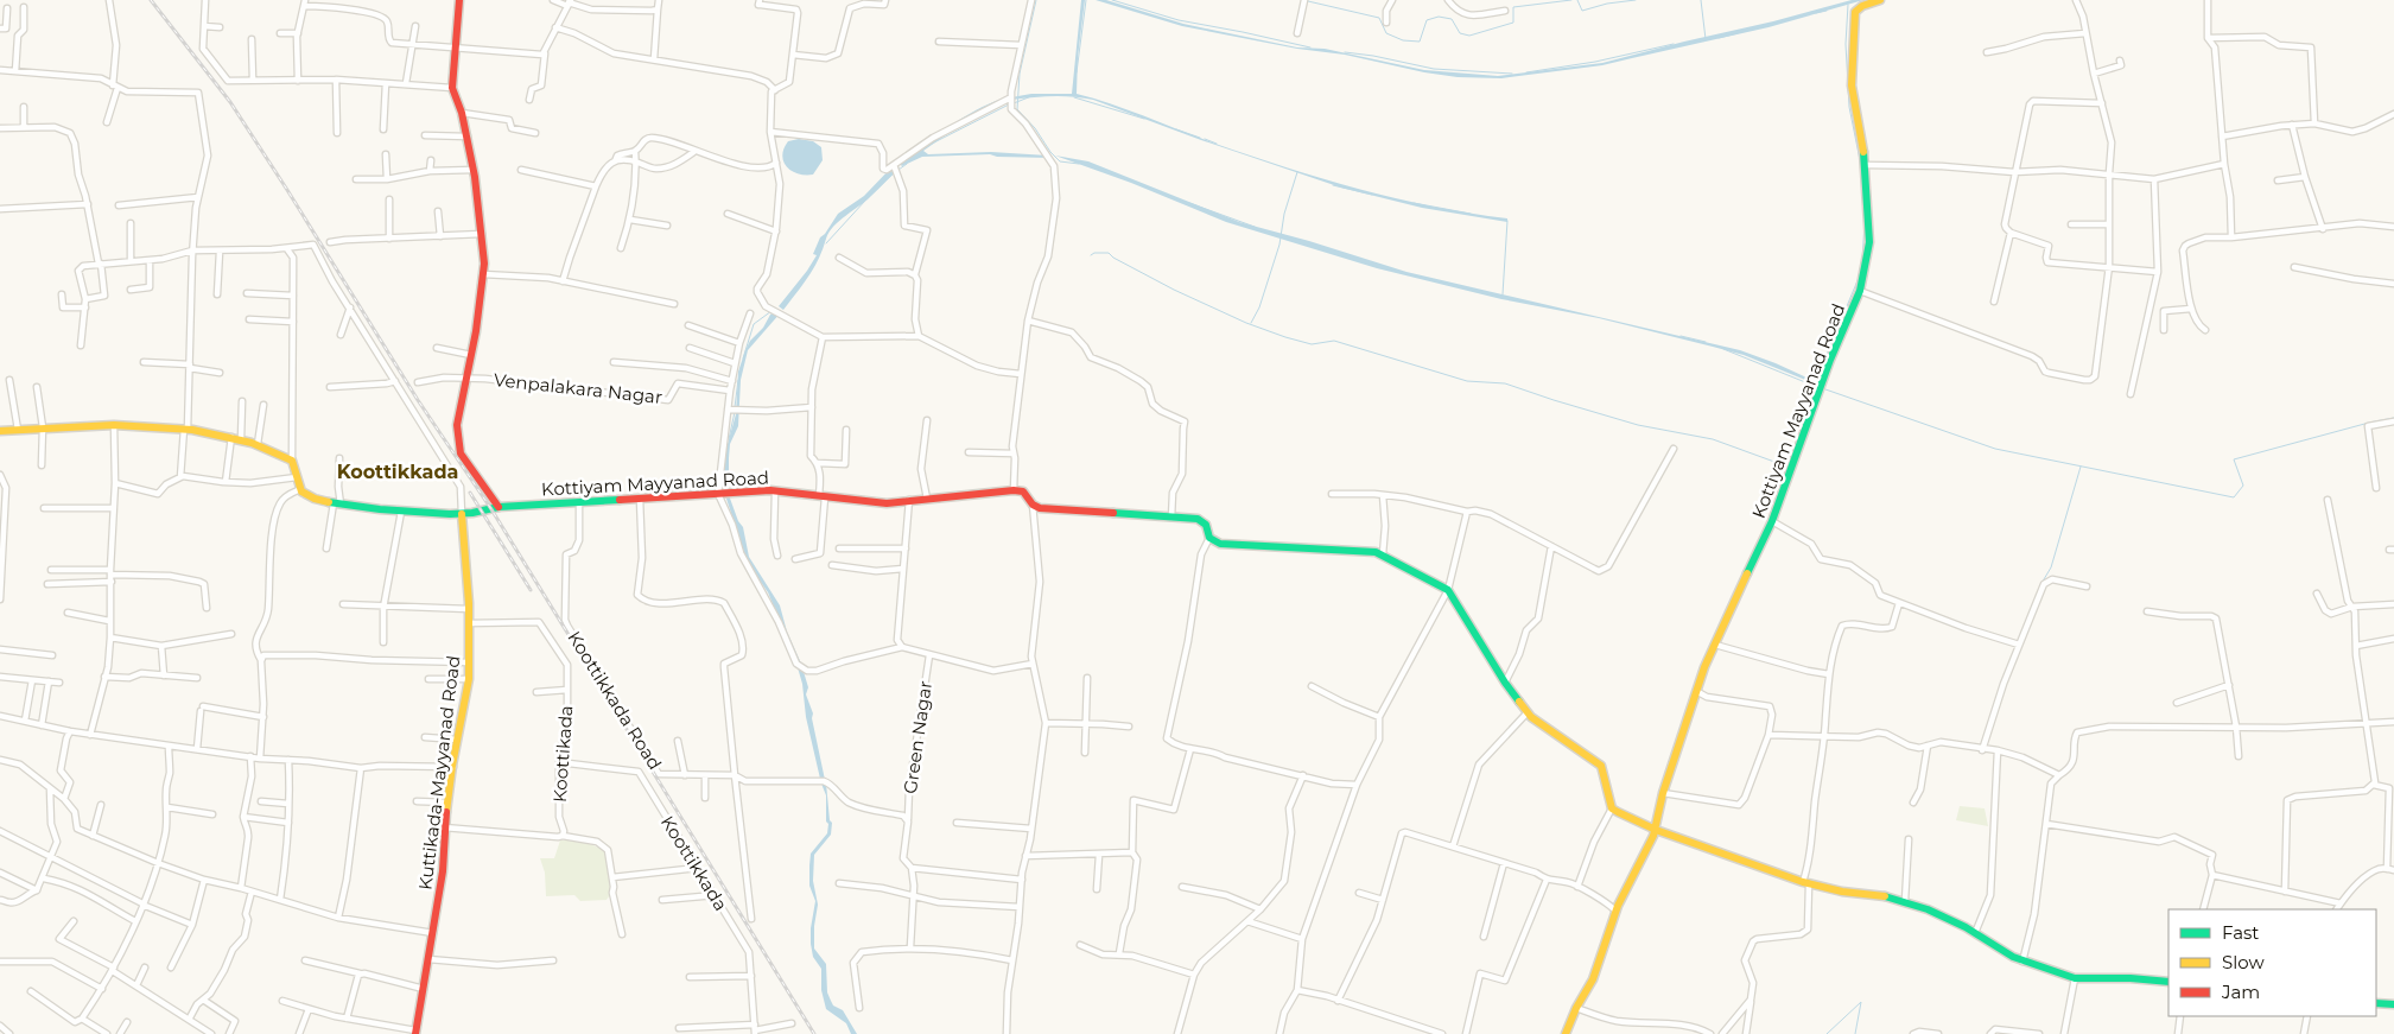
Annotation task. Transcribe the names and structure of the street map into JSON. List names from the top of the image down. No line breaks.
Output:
{"streets":{"main road":["Kottiyam Mayyanad Road","Kuttikada-Mayyanad Road"],"street":["Venpalakara Nagar","Koottikkada Road","Green Nagar","Koottikada","Koottikkada"]},"crossings":[["Kottiyam Mayyanad Road","Koottikkada Road"],["Kottiyam Mayyanad Road","Kuttikada-Mayyanad Road"],["Koottikada","Koottikkada"]],"districts":["Koottikkada"],"legend":["Fast","Slow","Jam"]}
